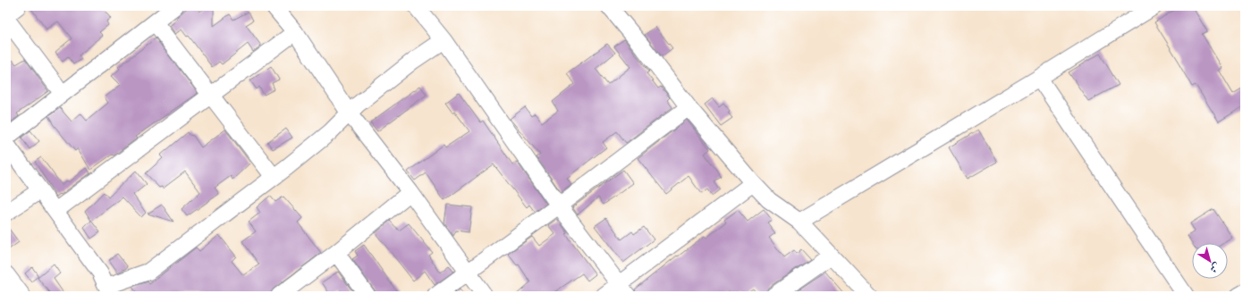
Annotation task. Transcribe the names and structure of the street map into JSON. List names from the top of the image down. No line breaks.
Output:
{"north":"bottom right"}
